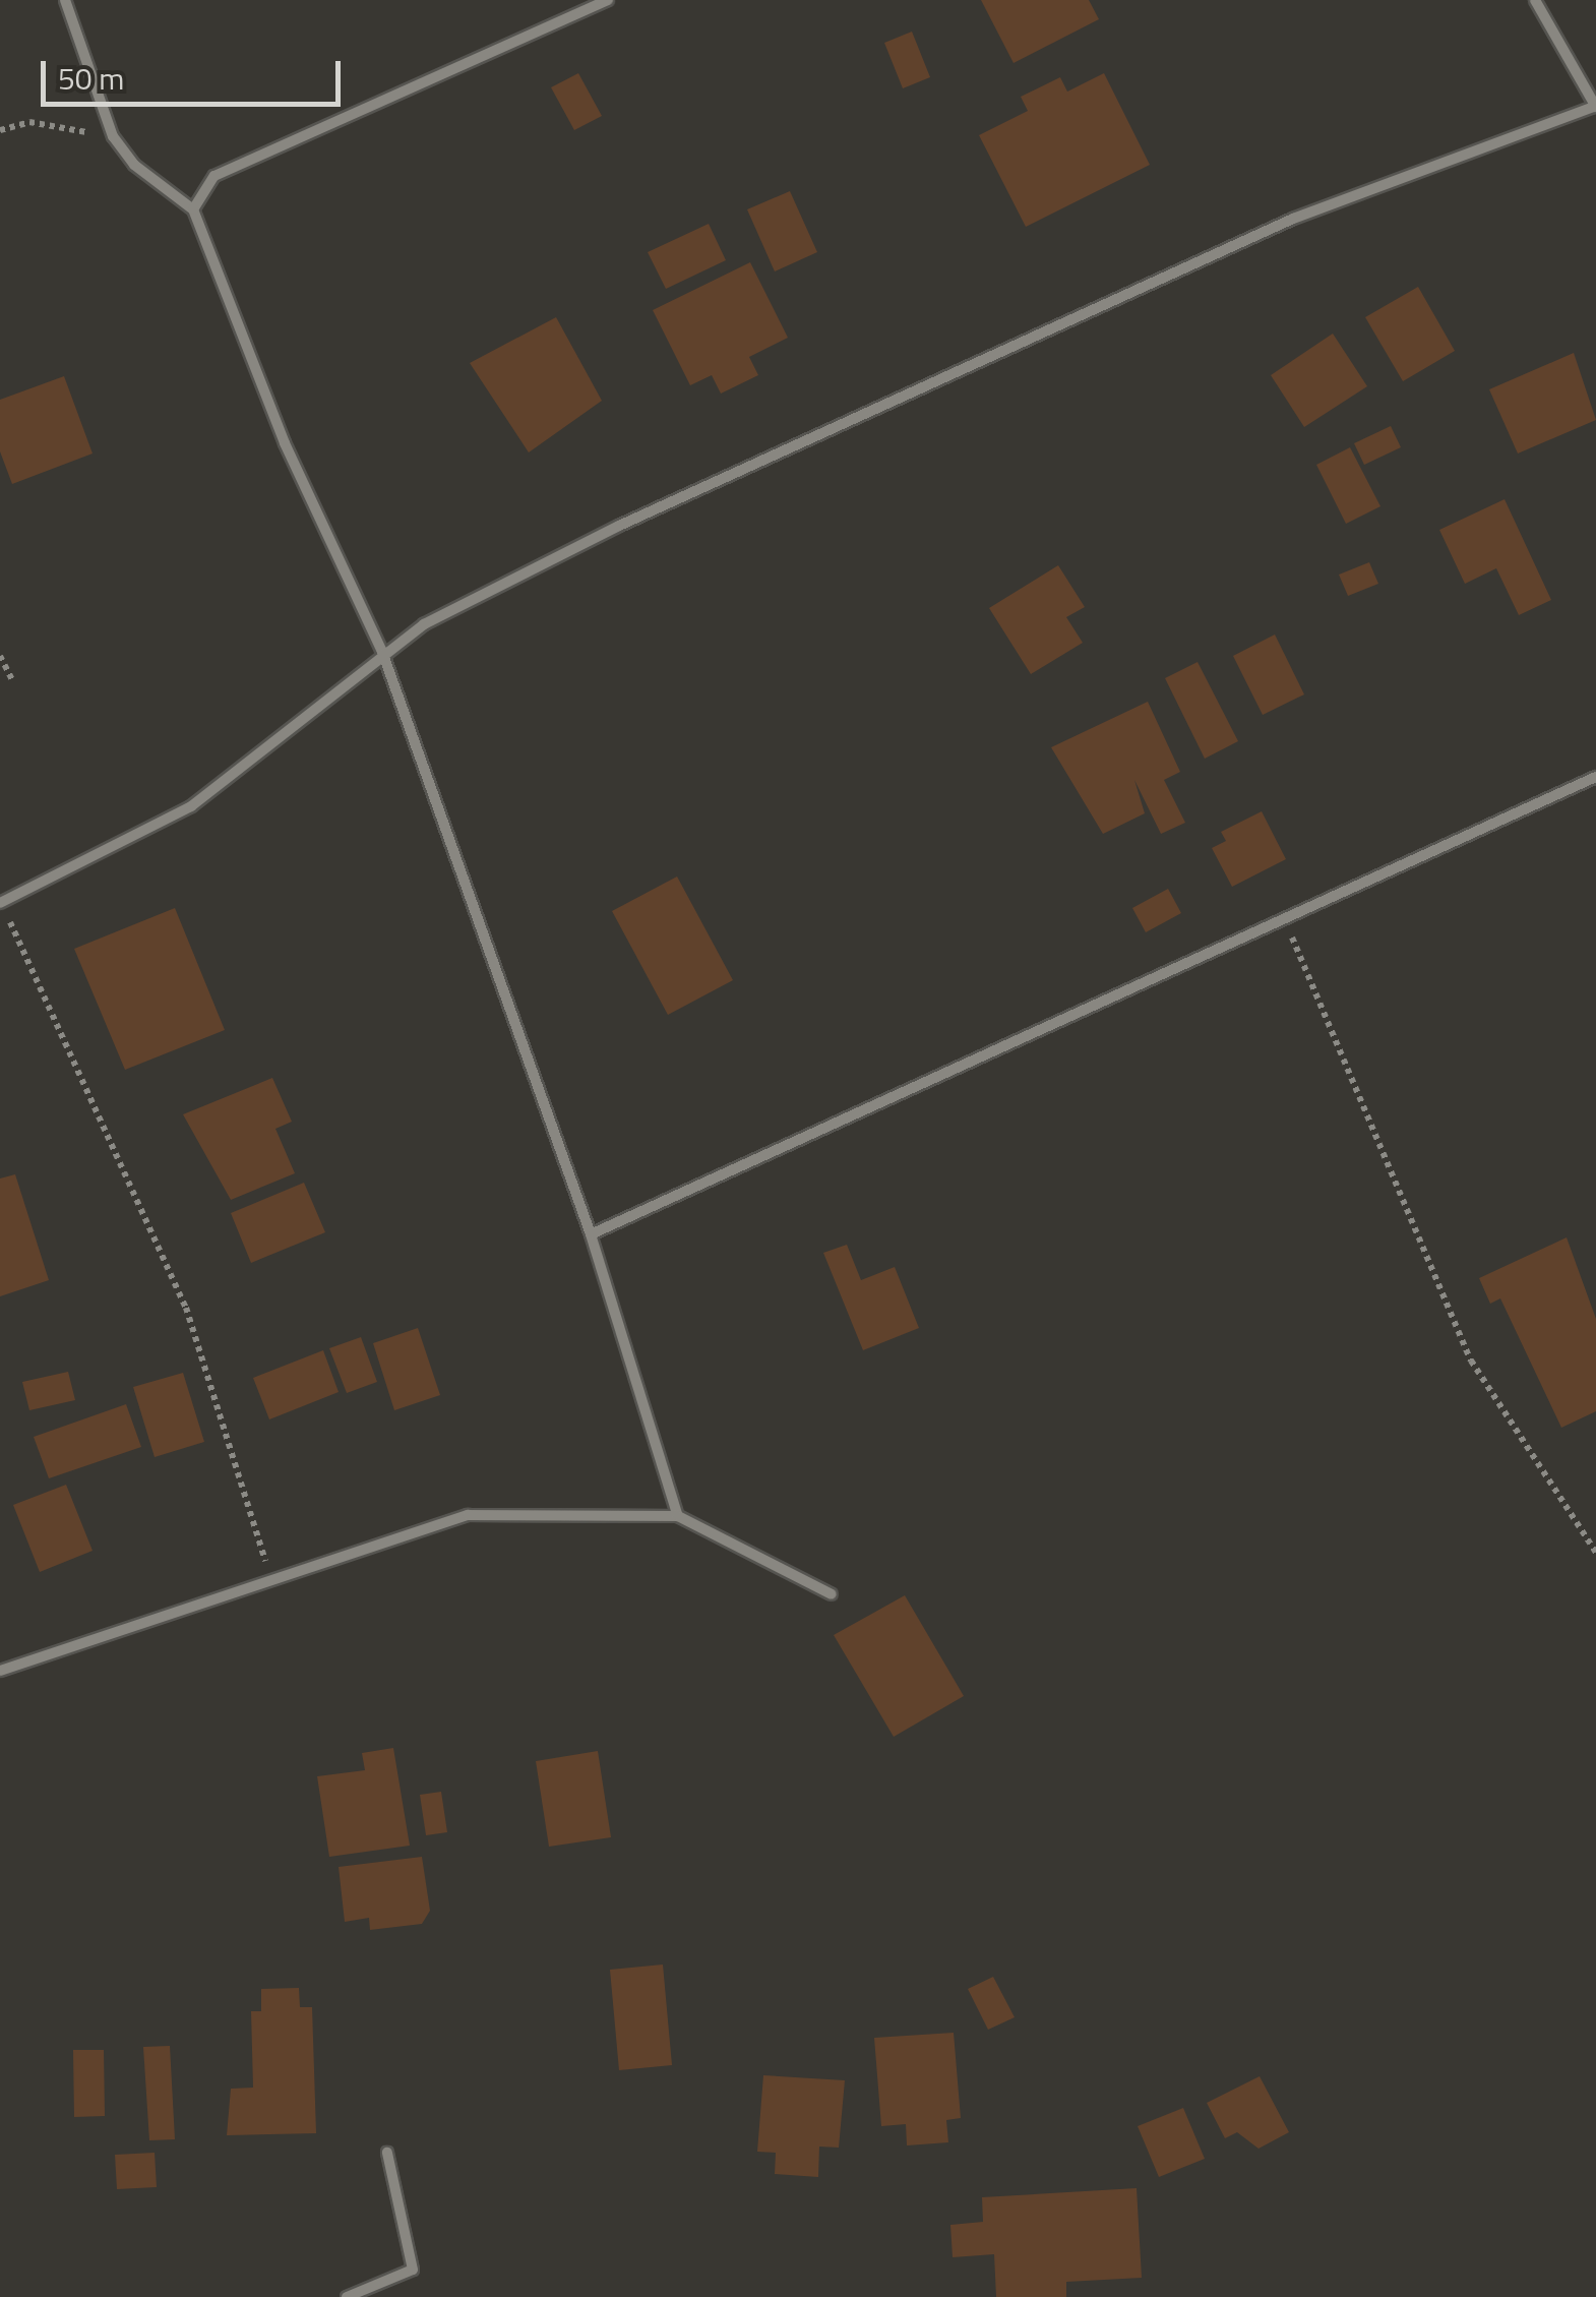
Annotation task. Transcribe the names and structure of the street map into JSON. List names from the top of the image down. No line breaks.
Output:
{"scale_bar":"50 m"}
